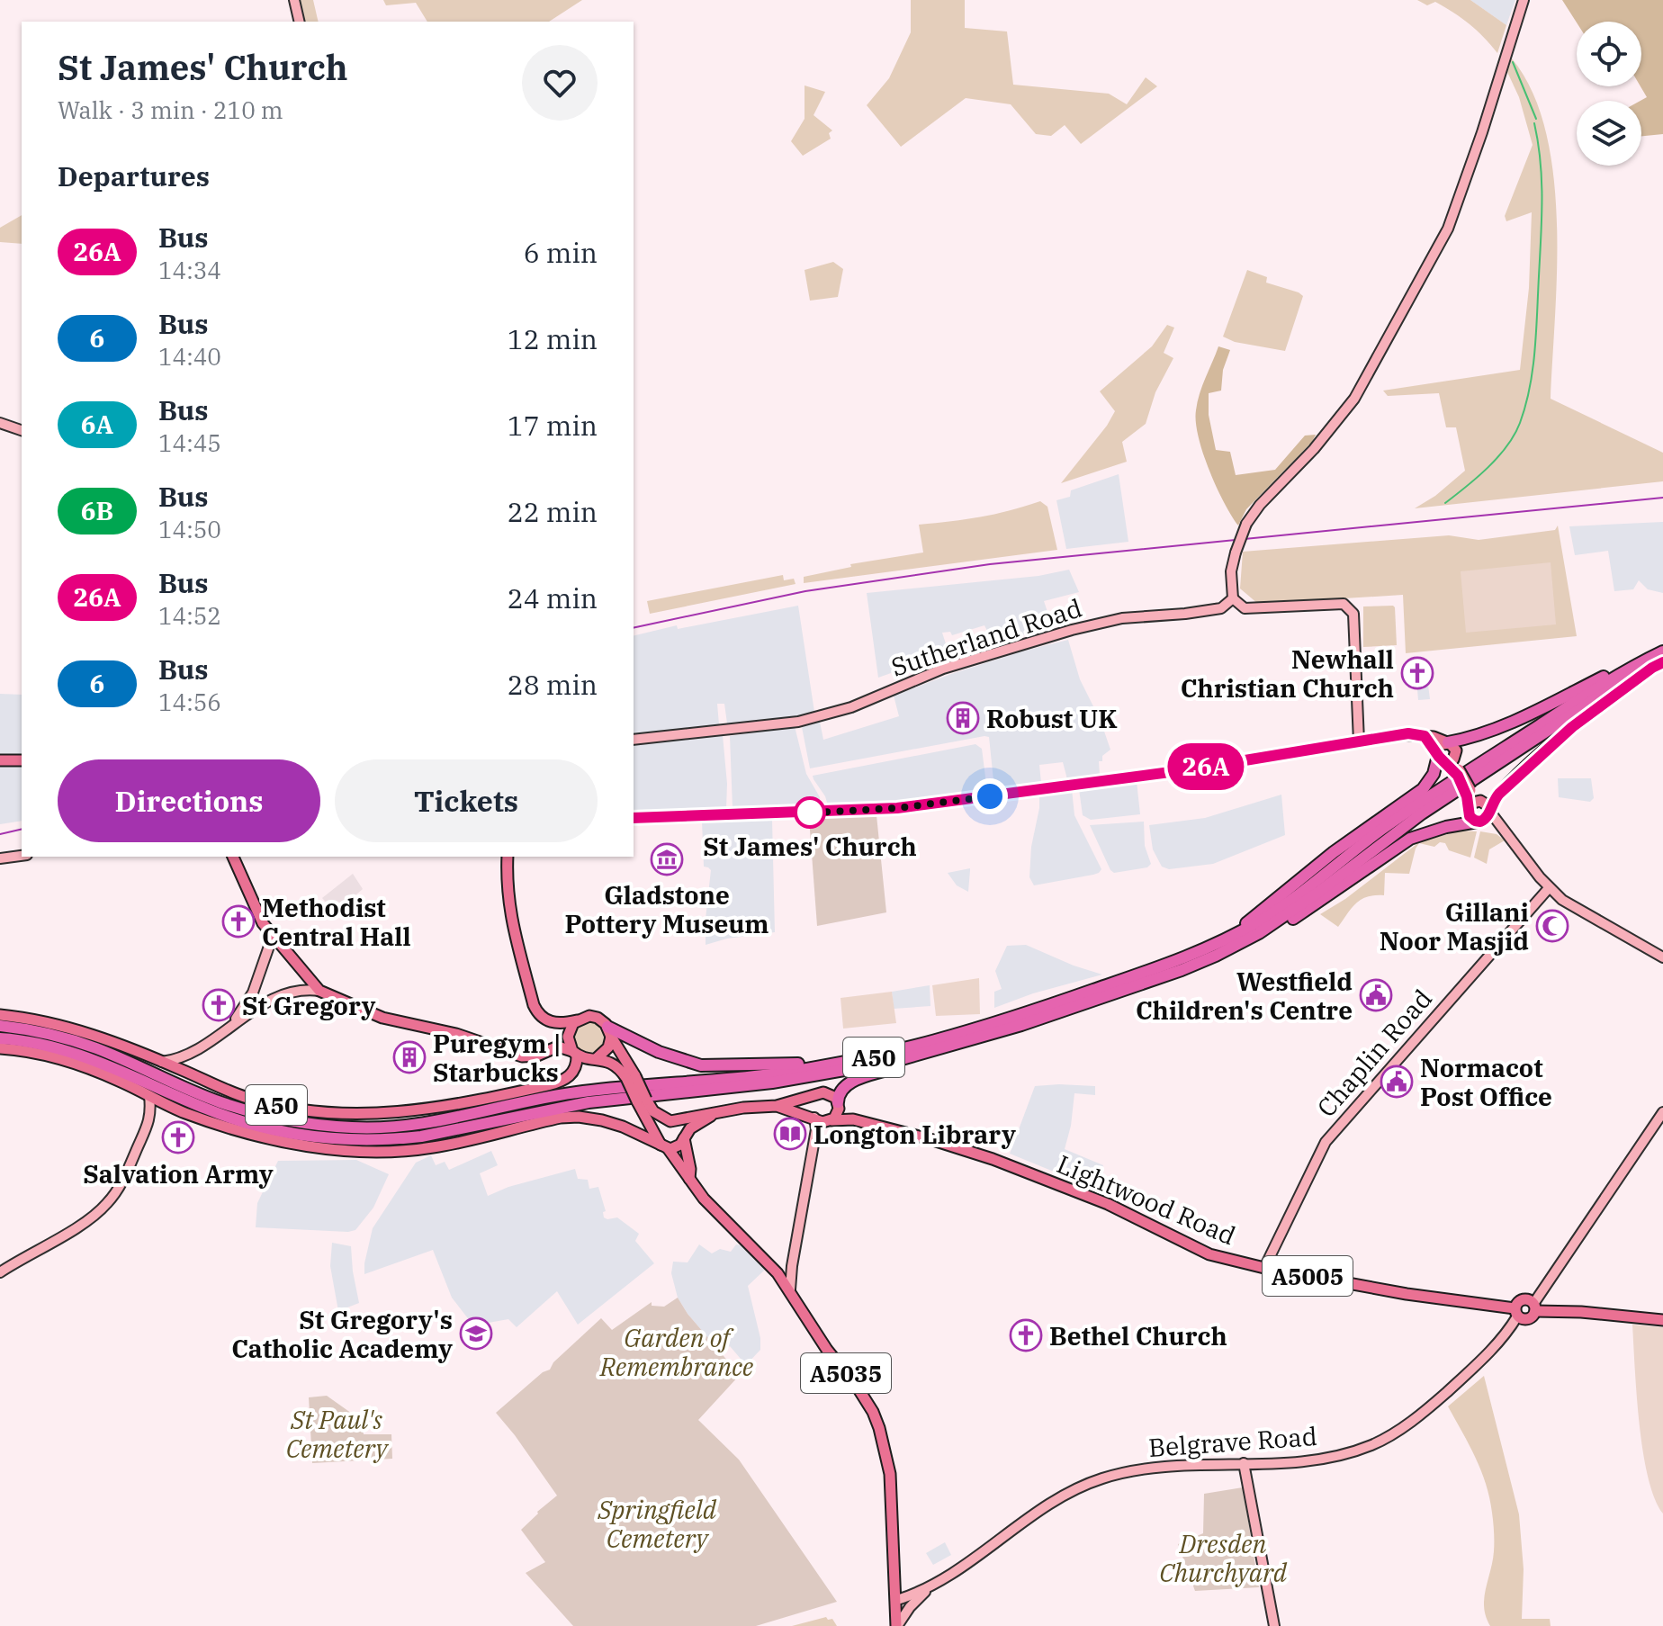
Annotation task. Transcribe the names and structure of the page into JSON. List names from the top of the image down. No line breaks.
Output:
{"streets":{"highway":["A50"],"main road":["Lightwood Road","A5005","A5035"],"street":["Sutherland Road","Chaplin Road","Belgrave Road"]},"crossings":[["Chaplin Road","Lightwood Road"],["A50","A5035"],["Lightwood Road","A5005"],["Lightwood Road","Belgrave Road"],["A5005","Belgrave Road"],["A5035","Belgrave Road"]],"parks":["Garden of Remembrance","St Paul's Cemetery","Springfield Cemetery","Dresden Churchyard"],"places":{"church":["Newhall Christian Church","Methodist Central Hall","St Gregory","Salvation Army","Bethel Church"],"building":["Robust UK","Puregym | Starbucks"],"other":["St James' Church"],"museum":["Gladstone Pottery Museum"],"mosque":["Gillani Noor Masjid"],"public building":["Westfield Children's Centre","Normacot Post Office"],"library":["Longton Library"],"school or university":["St Gregory's Catholic Academy"]},"lines":["bus line 26A"],"page":{"on_map":"26A","heading":[["St James' Church","Walk · 3 min · 210 m"],"Departures"],"list":[{"mark":"26A","name":"Bus","note":"14:34","value":"6 min"},{"mark":"6","name":"Bus","note":"14:40","value":"12 min"},{"mark":"6A","name":"Bus","note":"14:45","value":"17 min"},{"mark":"6B","name":"Bus","note":"14:50","value":"22 min"},{"mark":"26A","name":"Bus","note":"14:52","value":"24 min"},{"mark":"6","name":"Bus","note":"14:56","value":"28 min"}],"buttons":["Directions","Tickets"]}}
